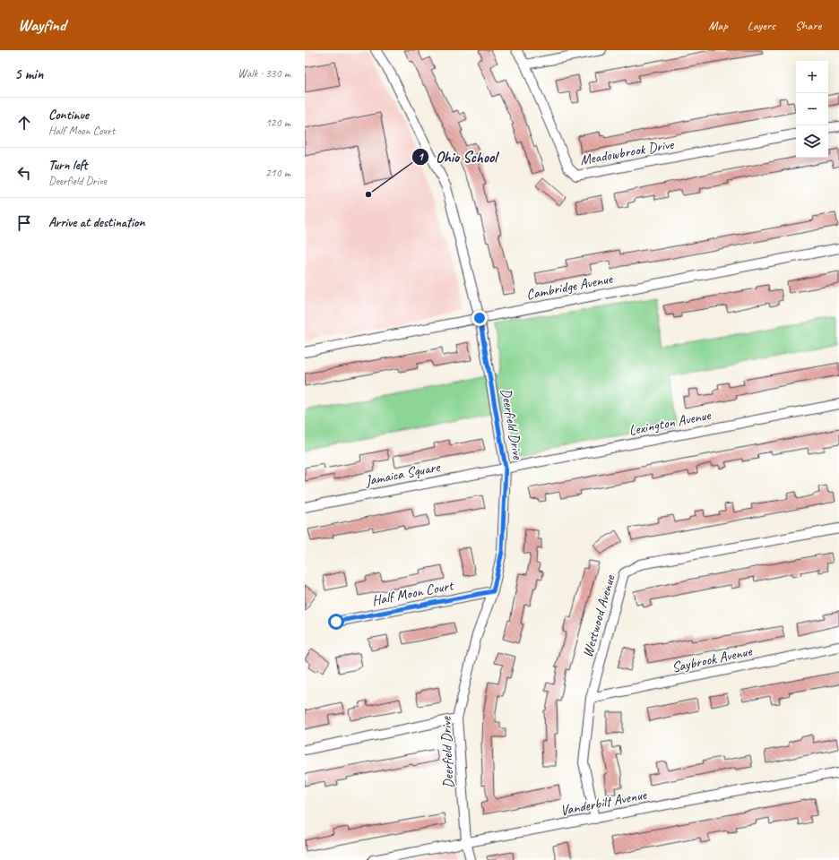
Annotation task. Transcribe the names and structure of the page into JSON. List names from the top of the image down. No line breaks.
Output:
{"streets":{"street":["Meadowbrook Drive","Cambridge Avenue","Lexington Avenue","Deerfield Drive","Jamaica Square","Half Moon Court","Westwood Avenue","Saybrook Avenue","Vanderbilt Avenue"]},"crossings":[["Cambridge Avenue","Deerfield Drive"],["Lexington Avenue","Deerfield Drive"],["Lexington Avenue","Jamaica Square"],["Deerfield Drive","Jamaica Square"],["Deerfield Drive","Half Moon Court"],["Deerfield Drive","Vanderbilt Avenue"],["Westwood Avenue","Saybrook Avenue"],["Westwood Avenue","Vanderbilt Avenue"]],"places":["Ohio School"],"page":{"header":"Wayfind","nav":["Map","Layers","Share"],"heading":["5 min","Walk · 330 m"],"map_buttons":["+","−"],"list":[["Continue","Half Moon Court","120 m"],["Turn left","Deerfield Drive","210 m"],"Arrive at destination"]}}
